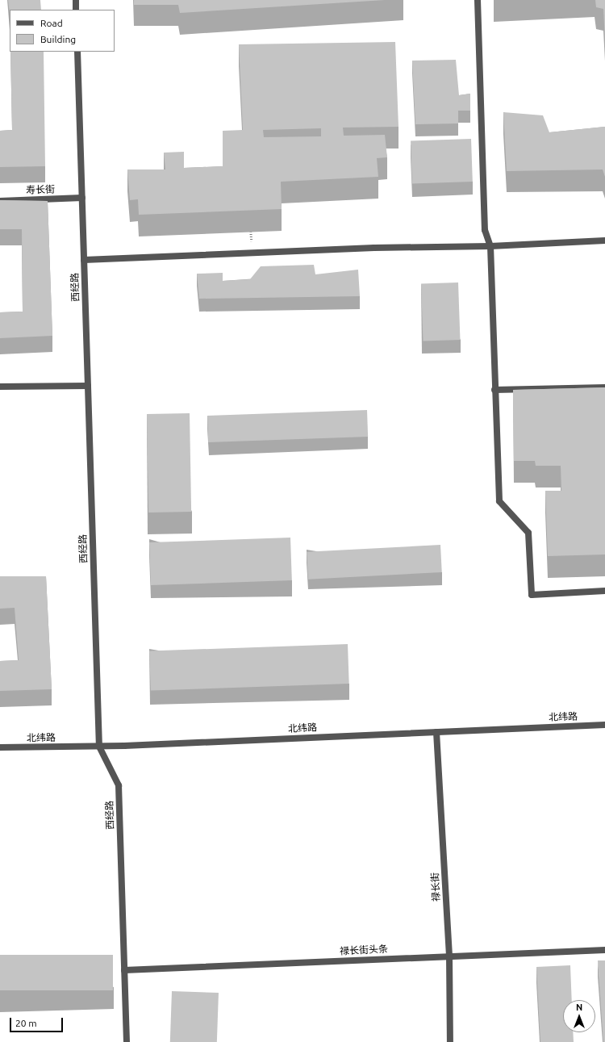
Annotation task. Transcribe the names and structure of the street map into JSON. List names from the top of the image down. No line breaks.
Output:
{"streets":{"street":["寿长街","西经路","北纬路","禄长街","禄长街头条"]},"crossings":[["寿长街","西经路"],["西经路","北纬路"],["西经路","禄长街头条"],["北纬路","禄长街"],["禄长街","禄长街头条"]],"legend":["Road","Building"],"scale_bar":"20 m","north":"top"}
